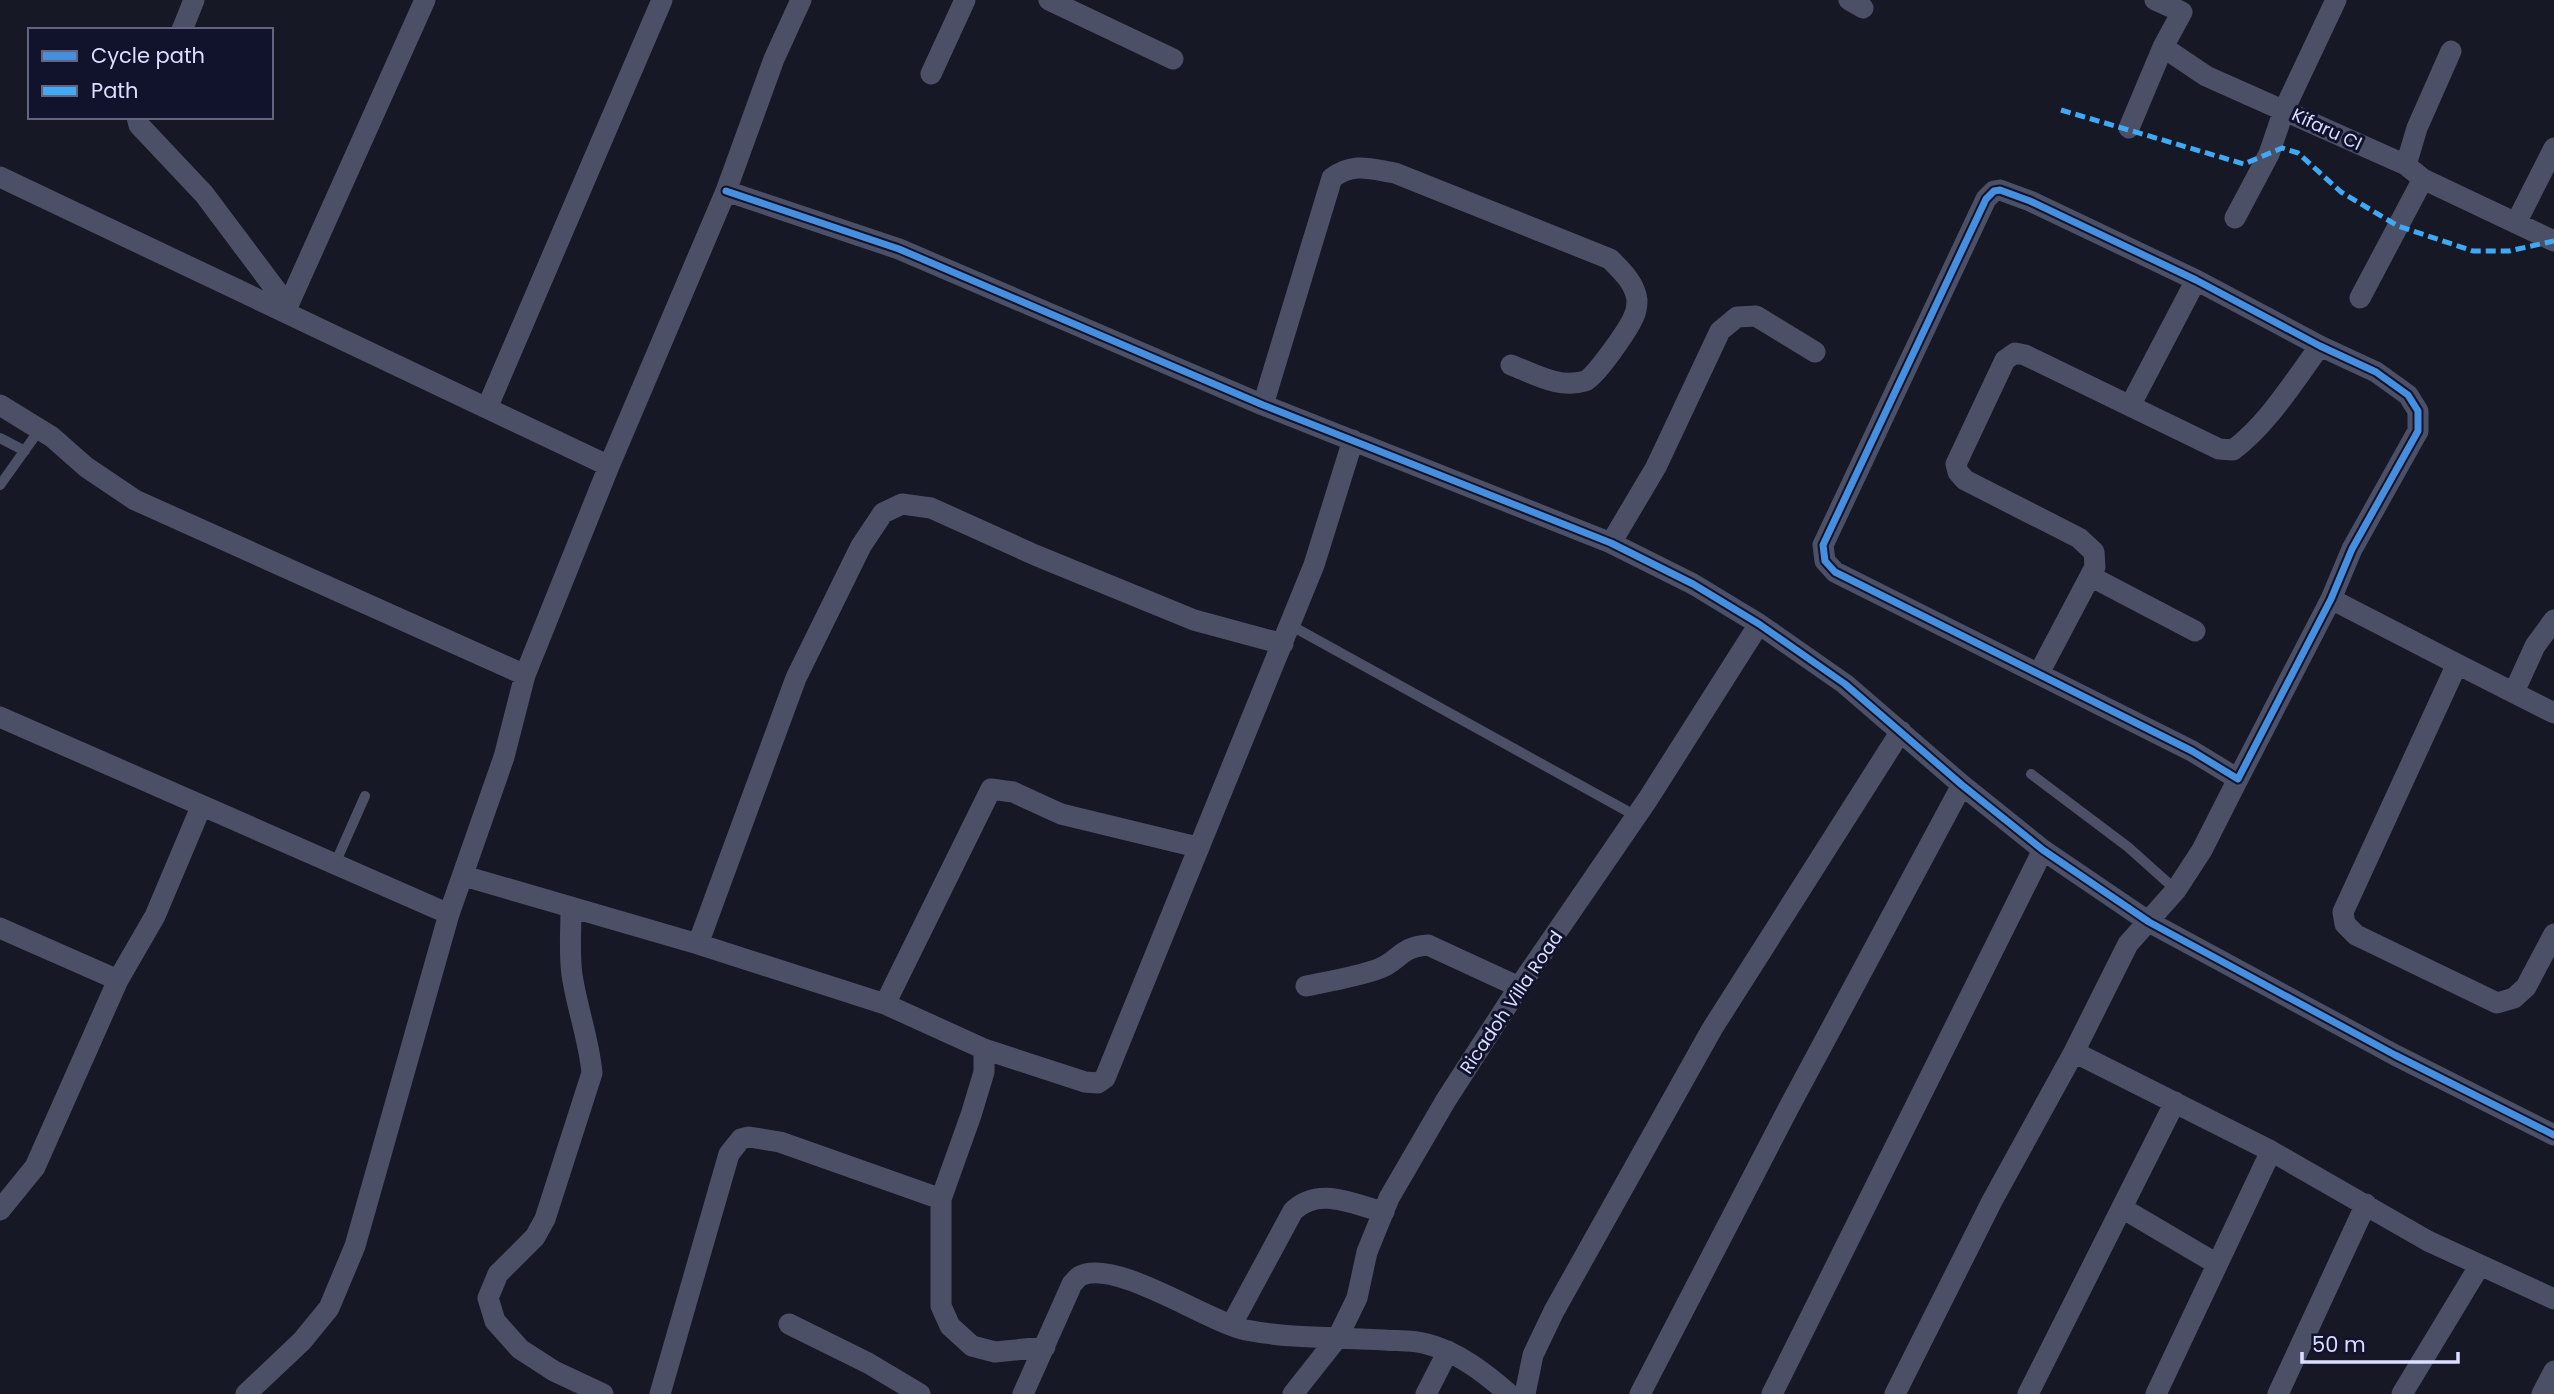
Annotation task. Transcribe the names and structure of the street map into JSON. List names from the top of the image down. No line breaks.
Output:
{"streets":{"street":["Kifaru Cl","Ricadoh Villa Road"]},"legend":["Cycle path","Path"],"scale_bar":"50 m"}
